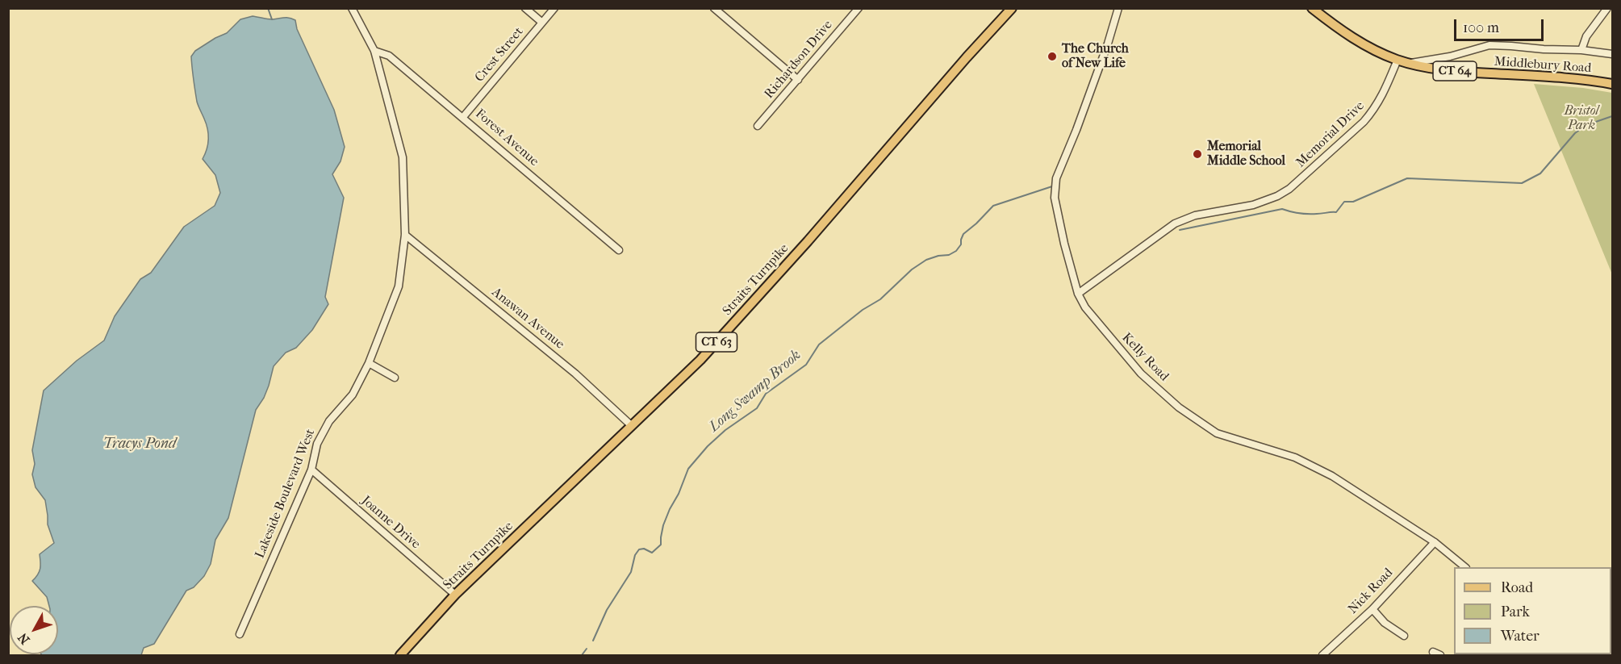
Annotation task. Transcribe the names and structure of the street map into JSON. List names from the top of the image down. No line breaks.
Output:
{"streets":{"main road":["Middlebury Road","CT 64","Straits Turnpike","CT 63"],"street":["Crest Street","Richardson Drive","Memorial Drive","Forest Avenue","Anawan Avenue","Kelly Road","Lakeside Boulevard West","Joanne Drive","Nick Road"]},"crossings":[["Crest Street","Forest Avenue"],["Middlebury Road","Memorial Drive"],["Memorial Drive","Kelly Road"],["Forest Avenue","Lakeside Boulevard West"],["Straits Turnpike","Anawan Avenue"],["Straits Turnpike","Joanne Drive"],["Anawan Avenue","Lakeside Boulevard West"],["Kelly Road","Nick Road"],["Lakeside Boulevard West","Joanne Drive"]],"water":["Long Swamp Brook","Tracys Pond"],"parks":["Bristol Park"],"places":["The Church of New Life","Memorial Middle School"],"legend":["Road","Park","Water"],"scale_bar":"100 m","north":"bottom left"}
